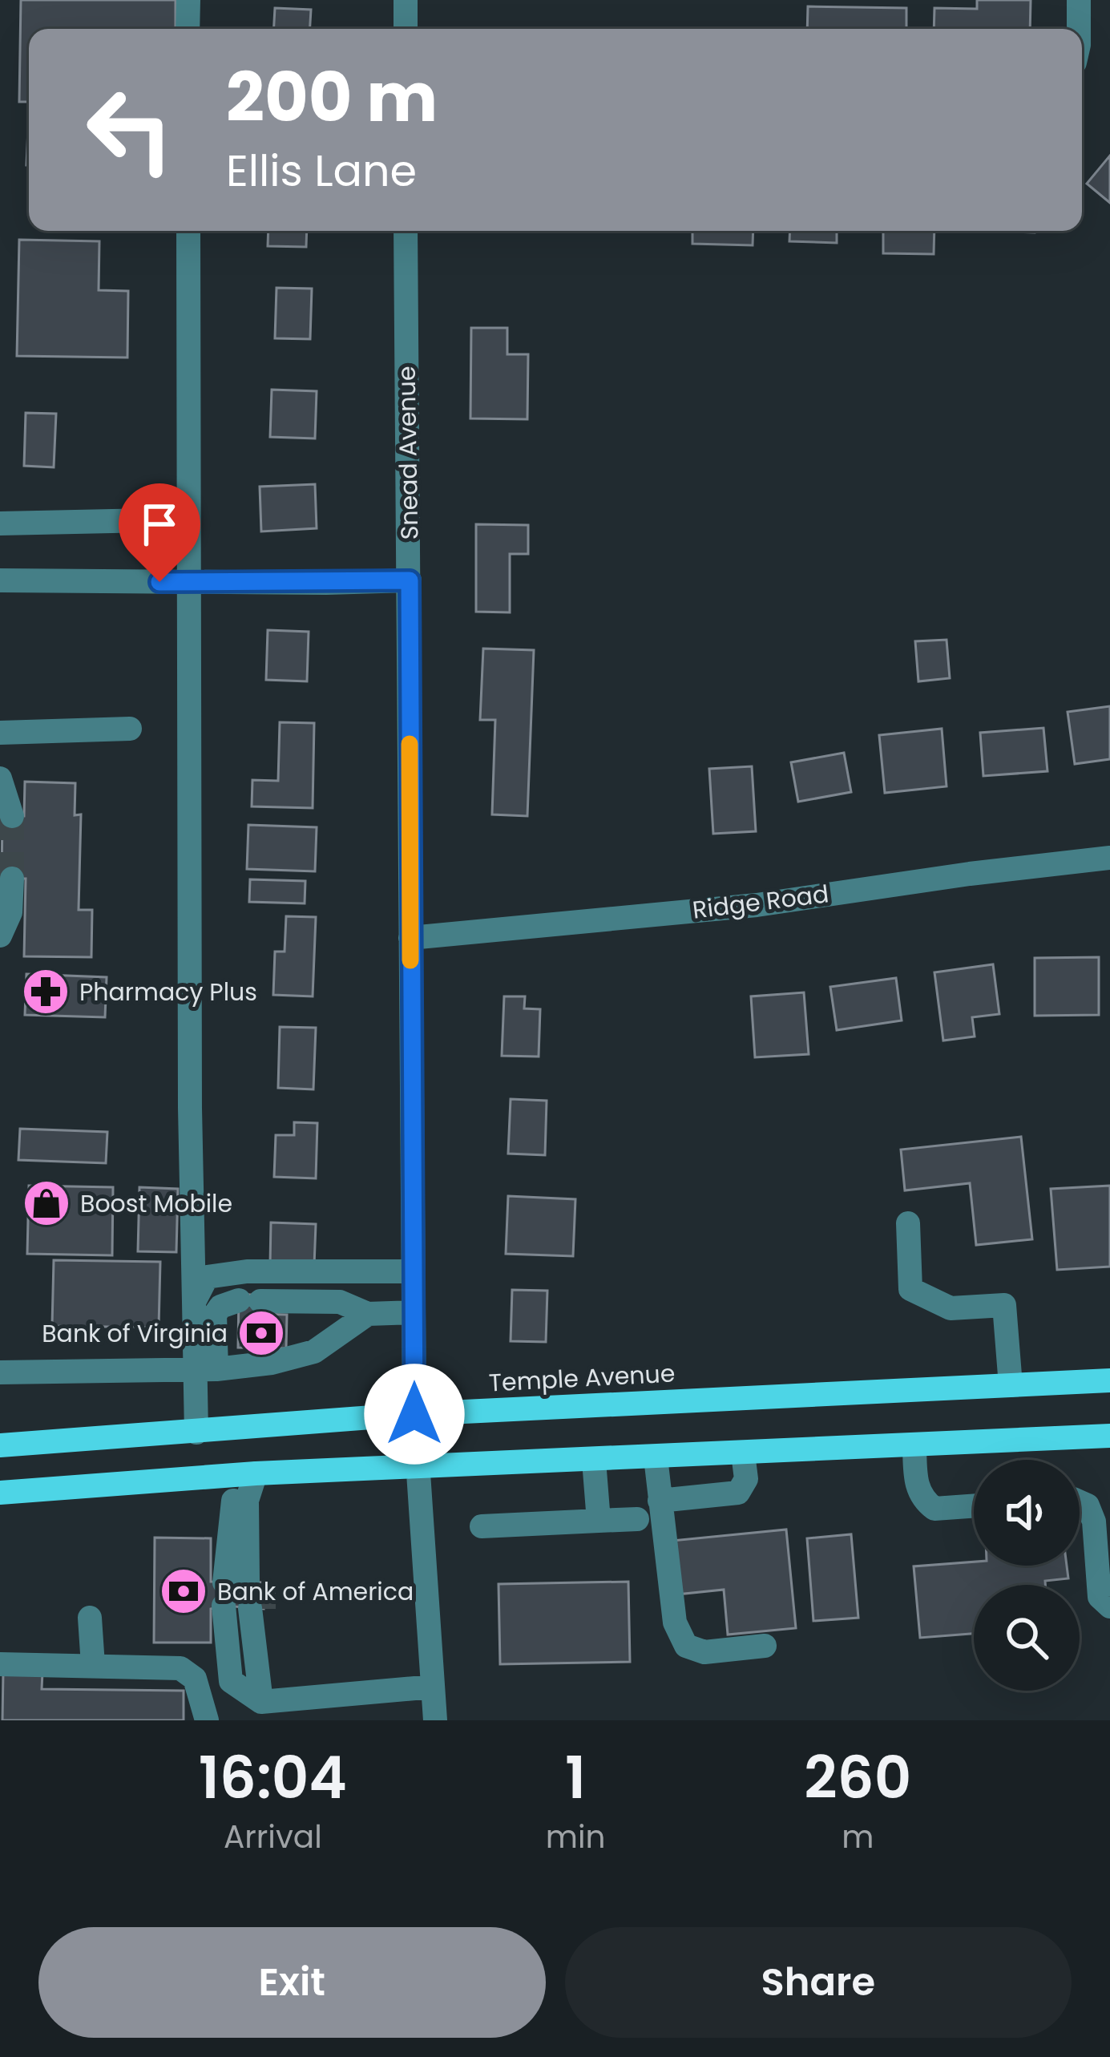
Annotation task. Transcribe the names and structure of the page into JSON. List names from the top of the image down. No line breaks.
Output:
{"streets":{"main road":["Temple Avenue"],"street":["Snead Avenue","Ridge Road"]},"crossings":[["Snead Avenue","Ridge Road"],["Snead Avenue","Temple Avenue"]],"places":{"pharmacy":["Pharmacy Plus"],"shop":["Boost Mobile"],"bank":["Bank of Virginia","Bank of America"]},"page":{"turn":["200 m","Ellis Lane"],"eta":["16:04","Arrival","1","min","260","m"],"buttons":["Exit","Share"]}}
